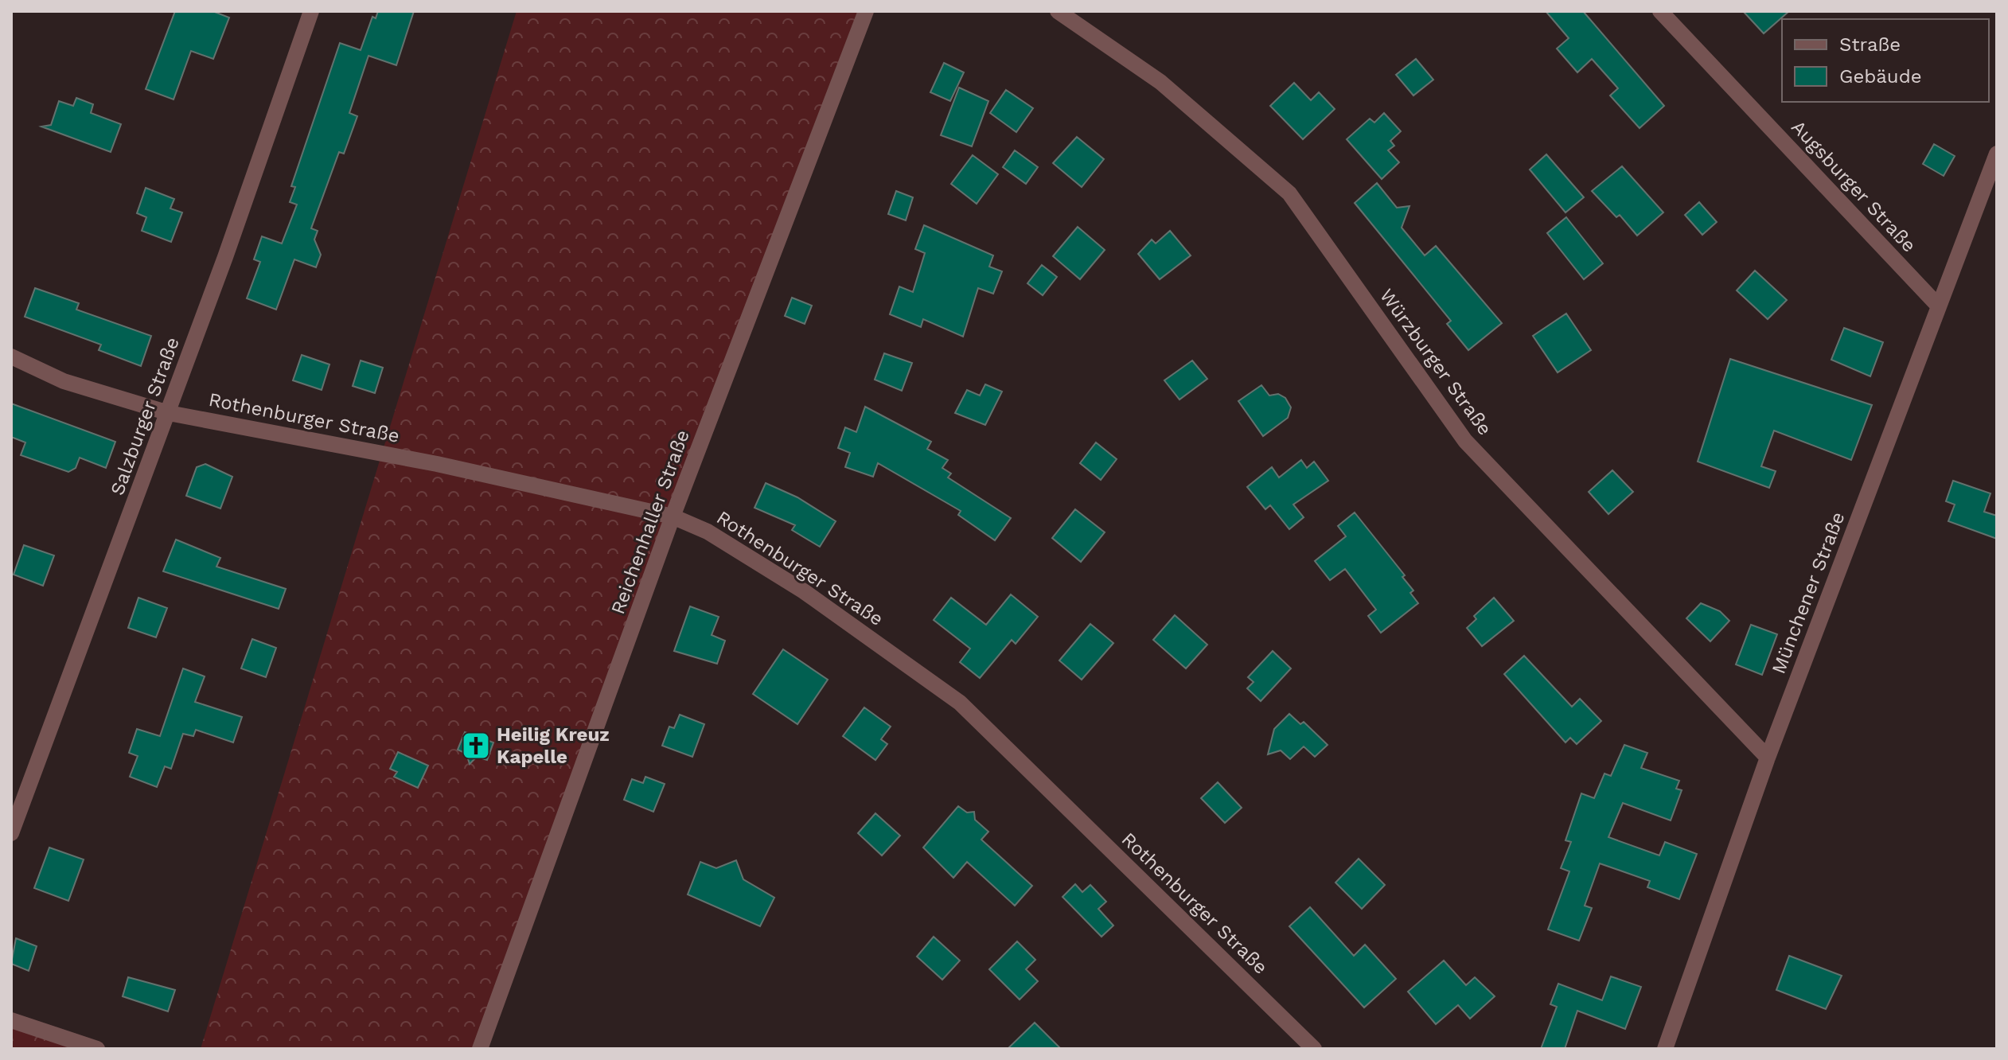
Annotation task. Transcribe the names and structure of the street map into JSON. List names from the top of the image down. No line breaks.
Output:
{"streets":{"street":["Augsburger Straße","Würzburger Straße","Salzburger Straße","Rothenburger Straße","Reichenhaller Straße","Münchener Straße"]},"crossings":[["Augsburger Straße","Münchener Straße"],["Würzburger Straße","Münchener Straße"],["Salzburger Straße","Rothenburger Straße"],["Rothenburger Straße","Reichenhaller Straße"]],"places":{"church":["Heilig Kreuz Kapelle"]},"legend":["Straße","Gebäude"]}
